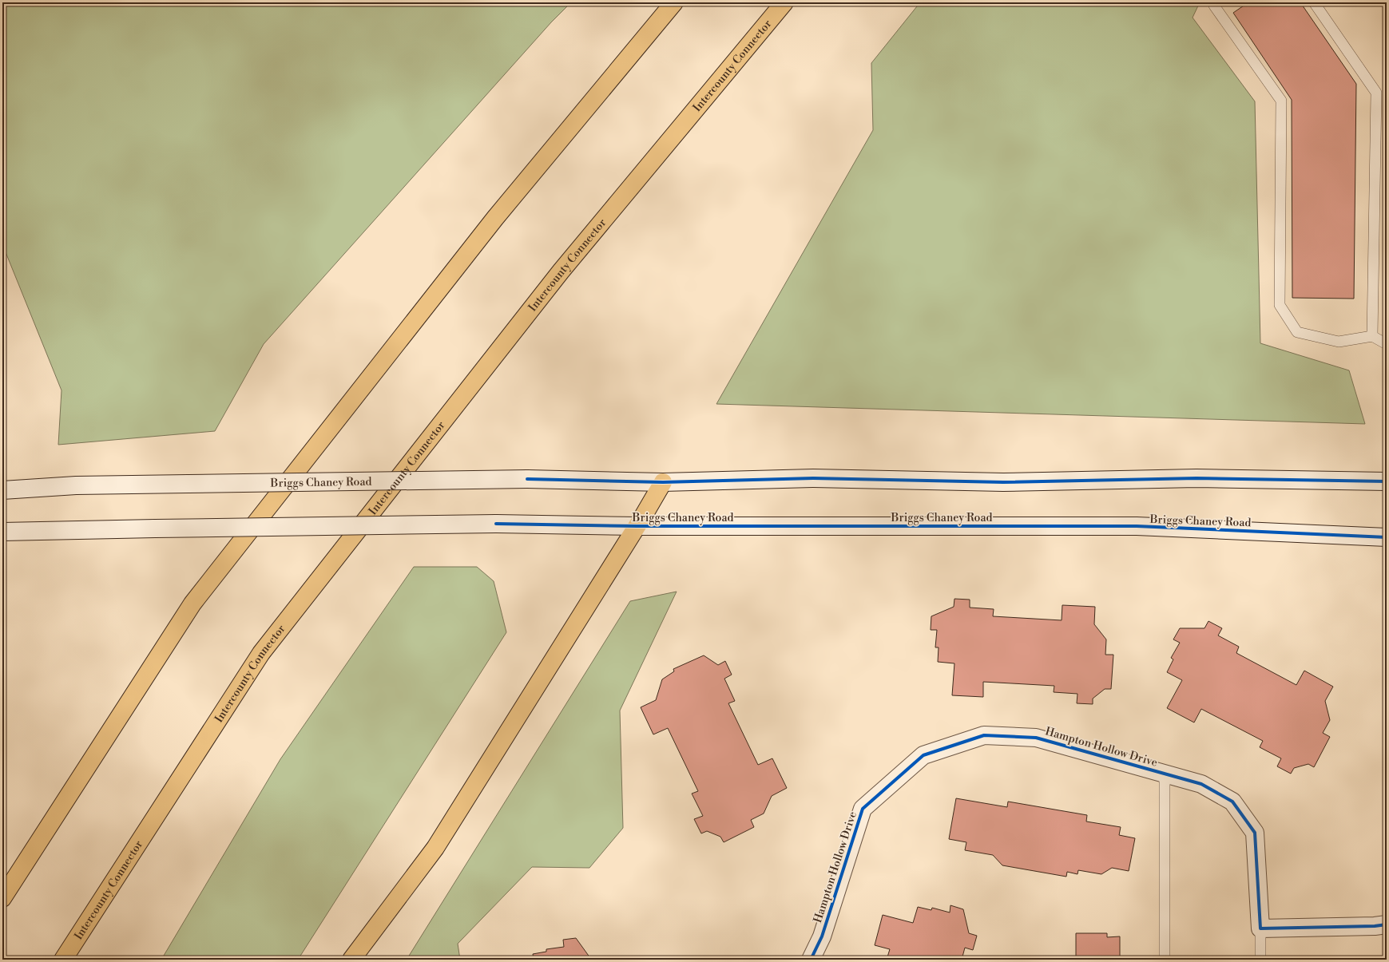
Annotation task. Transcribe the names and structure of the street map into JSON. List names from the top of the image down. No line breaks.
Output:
{"streets":{"highway":["Intercounty Connector"],"main road":["Briggs Chaney Road","Hampton Hollow Drive"]}}
